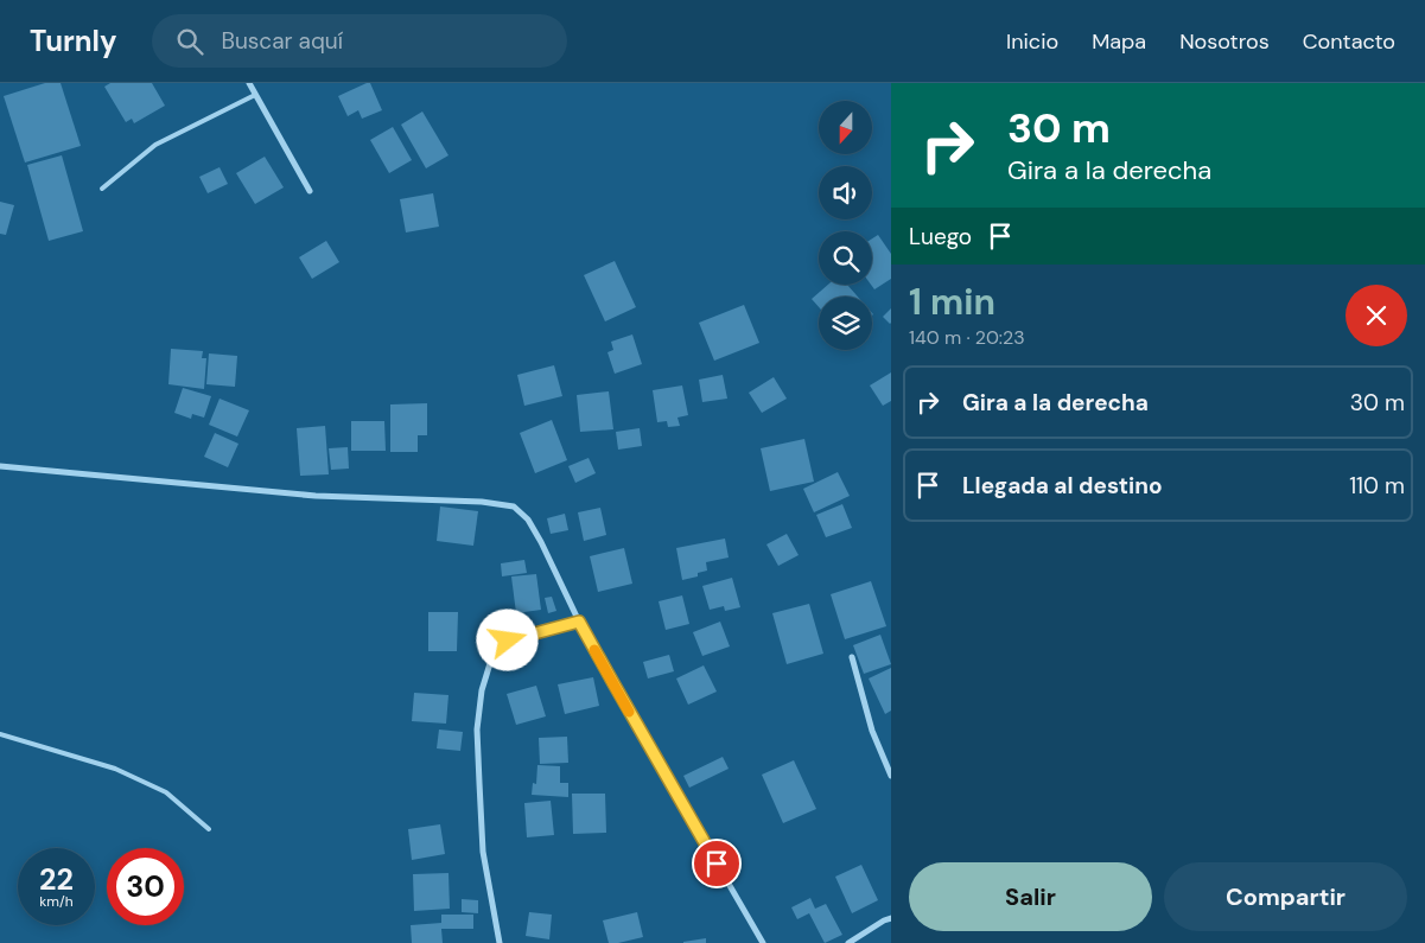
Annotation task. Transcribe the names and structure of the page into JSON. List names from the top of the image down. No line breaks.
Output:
{"north":"bottom","page":{"header":"Turnly","search":"Buscar aquí","nav":["Inicio","Mapa","Nosotros","Contacto"],"turn":["30 m","Gira a la derecha"],"then":"Luego","heading":["1 min","140 m · 20:23"],"list":[{"name":"Gira a la derecha","value":"30 m"},{"name":"Llegada al destino","value":"110 m"}],"speed":"22 km/h","limit":"30","buttons":["Salir","Compartir"]}}
